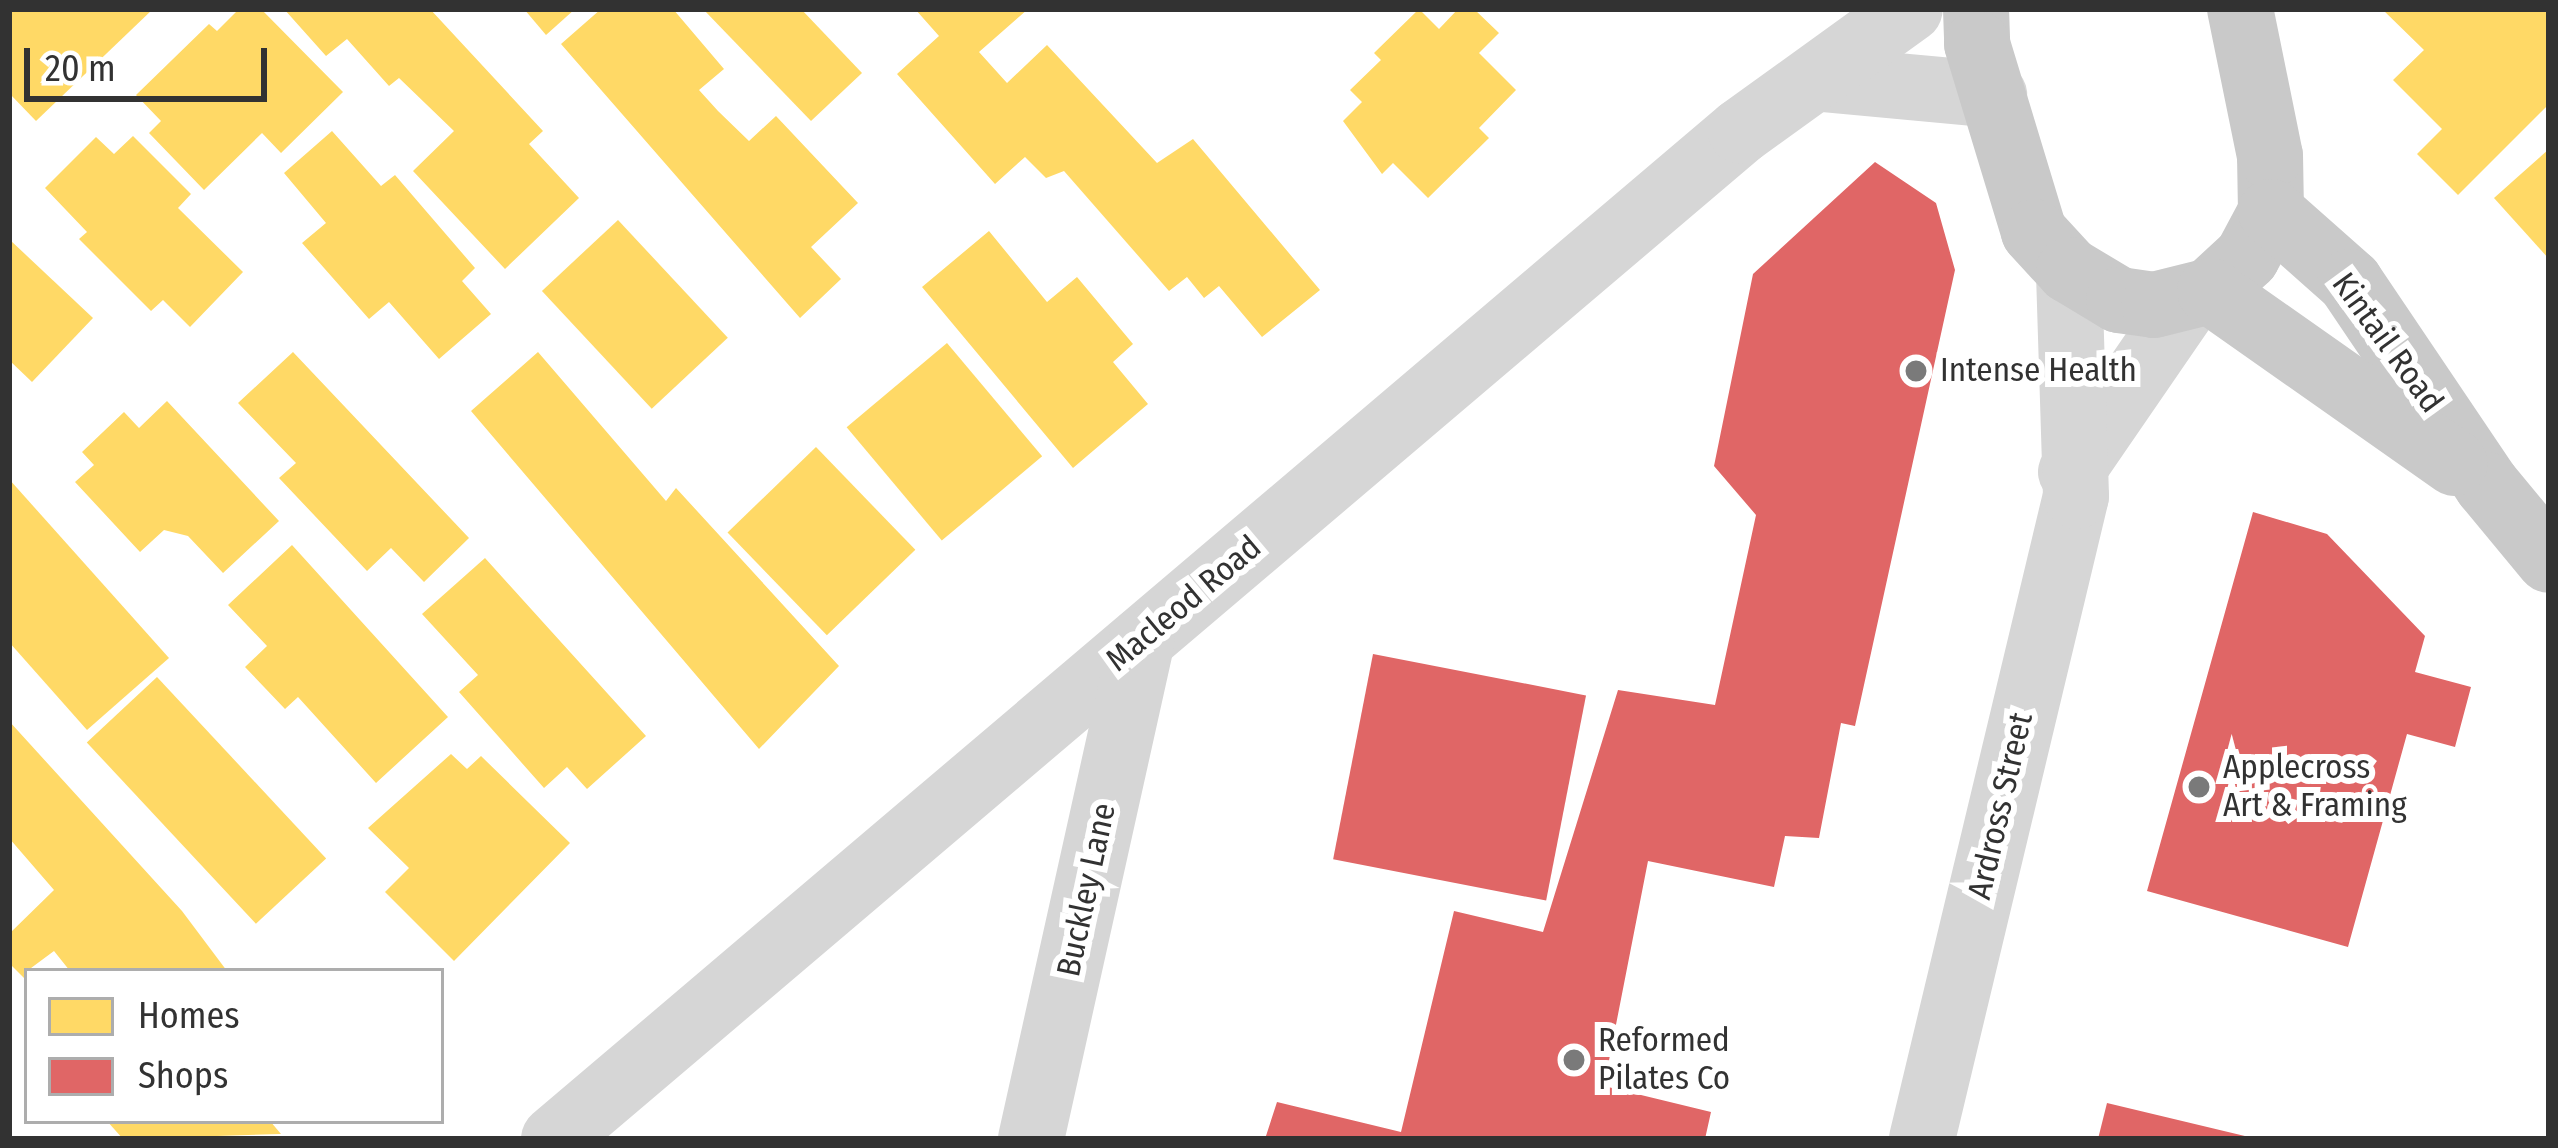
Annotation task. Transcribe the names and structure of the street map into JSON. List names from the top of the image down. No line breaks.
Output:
{"streets":{"main road":["Kintail Road"],"street":["Macleod Road","Ardross Street","Buckley Lane"]},"crossings":[["Macleod Road","Buckley Lane"]],"places":["Intense Health","Applecross Art & Framing","Reformed Pilates Co"],"legend":["Homes","Shops"],"scale_bar":"20 m"}
